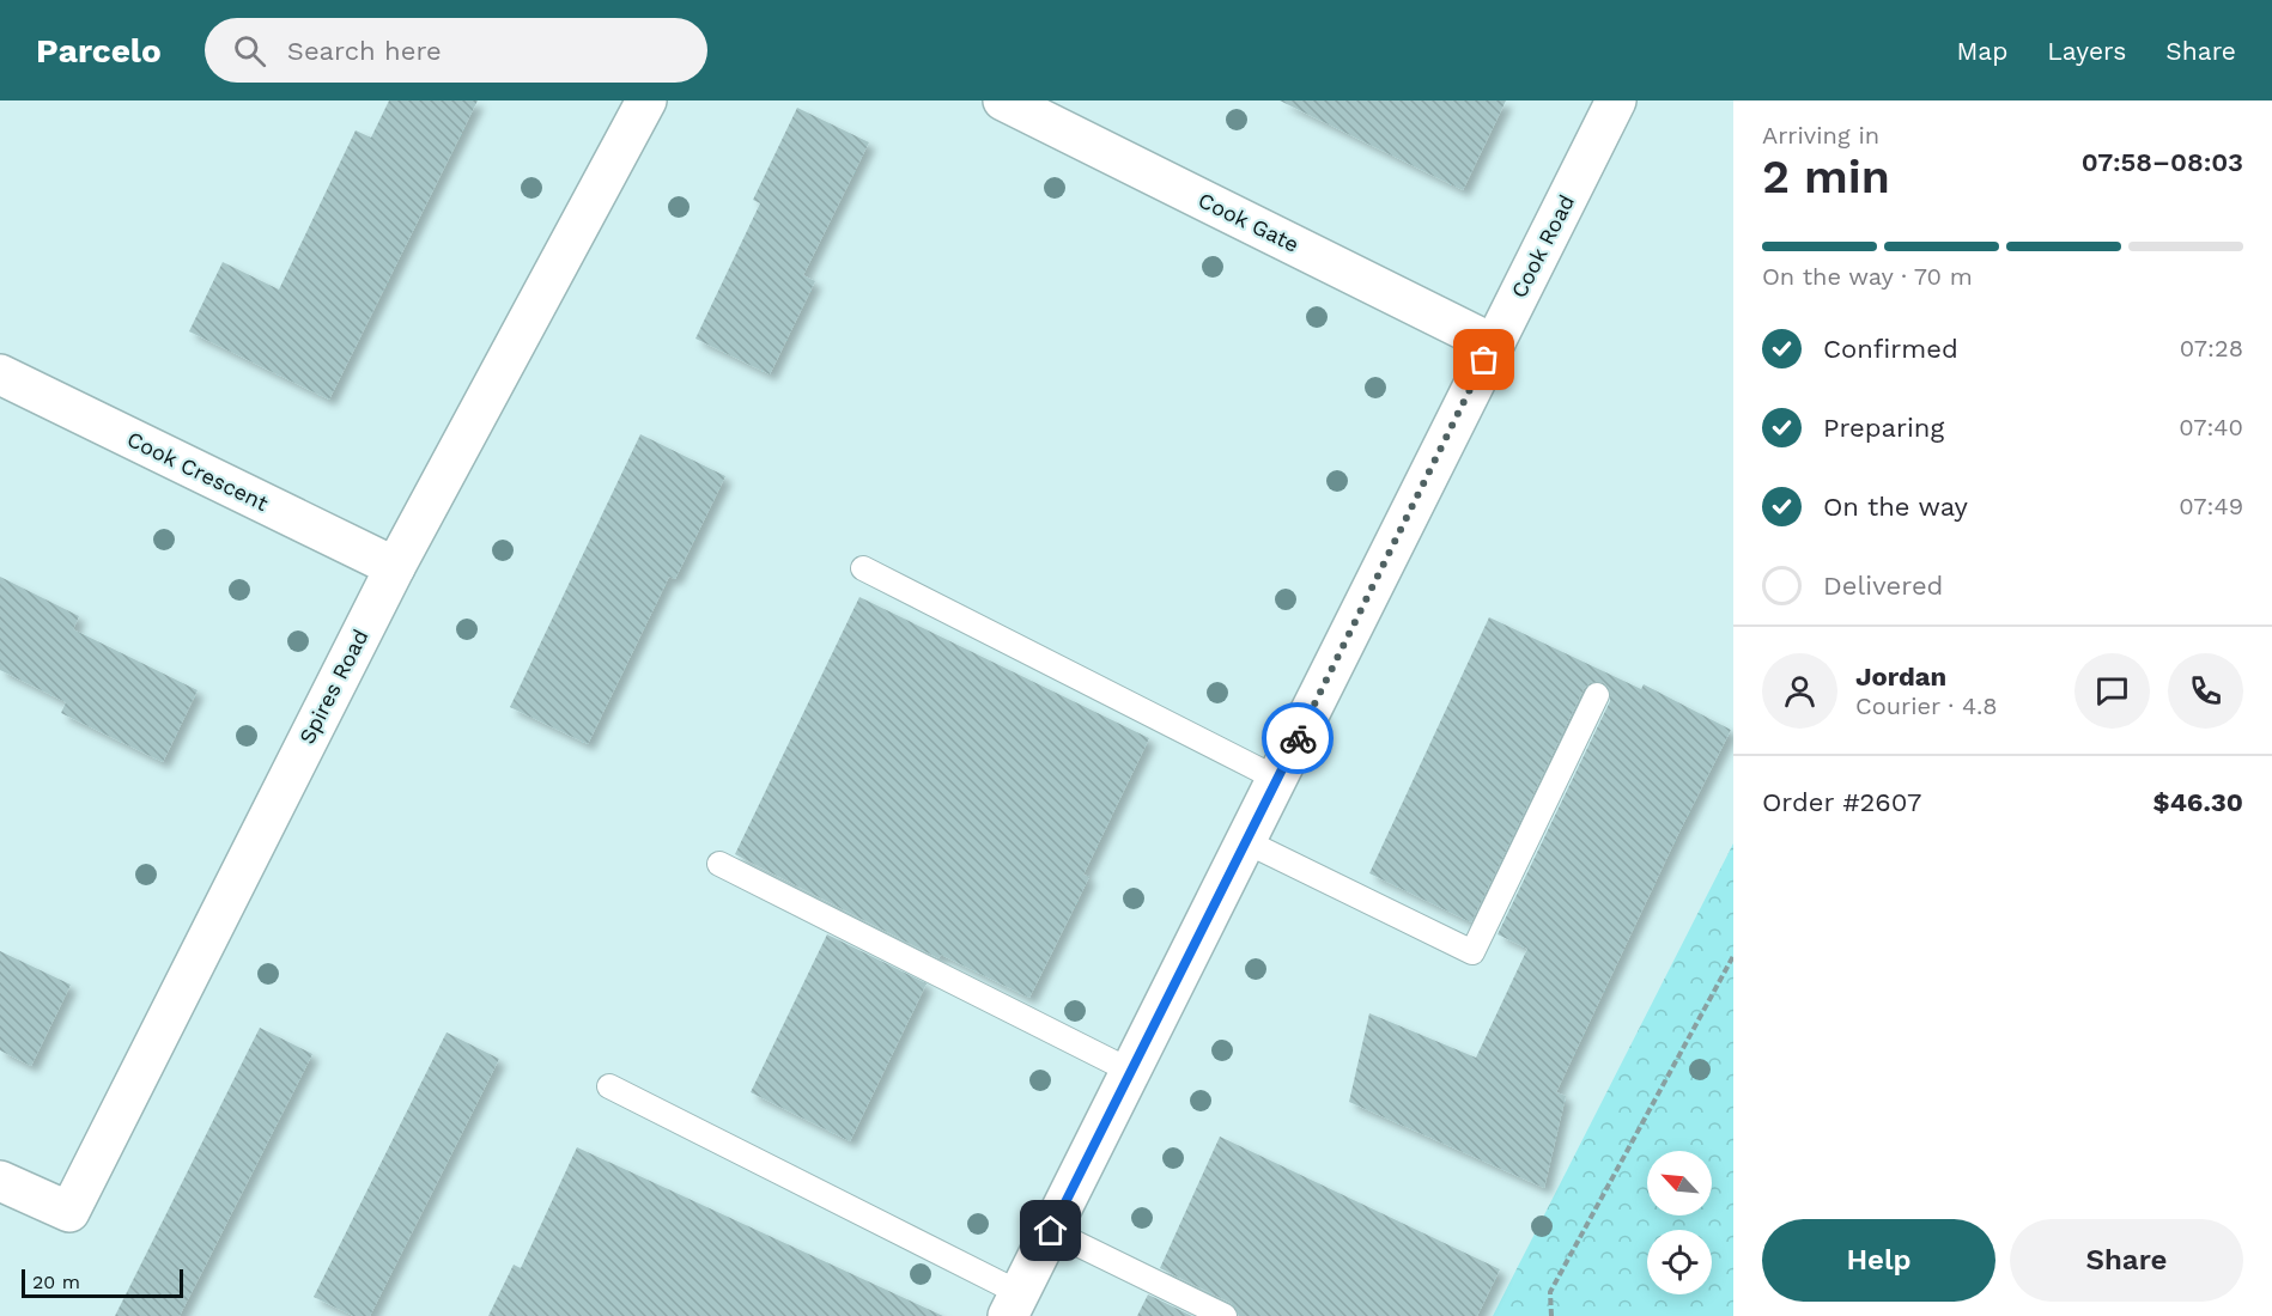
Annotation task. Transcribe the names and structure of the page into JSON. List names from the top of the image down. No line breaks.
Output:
{"streets":{"street":["Cook Gate","Cook Road","Cook Crescent","Spires Road"]},"crossings":[["Cook Gate","Cook Road"],["Cook Crescent","Spires Road"]],"scale_bar":"20 m","north":"top left","page":{"header":"Parcelo","search":"Search here","nav":["Map","Layers","Share"],"heading":["2 min","Arriving in","07:58–08:03"],"panel":["Jordan","Courier · 4.8","Order #2607","$46.30"],"bar":"On the way · 70 m","list":[["Confirmed","07:28"],["Preparing","07:40"],["On the way","07:49"],"Delivered"],"buttons":["Help","Share"],"scale":"20 m"}}
